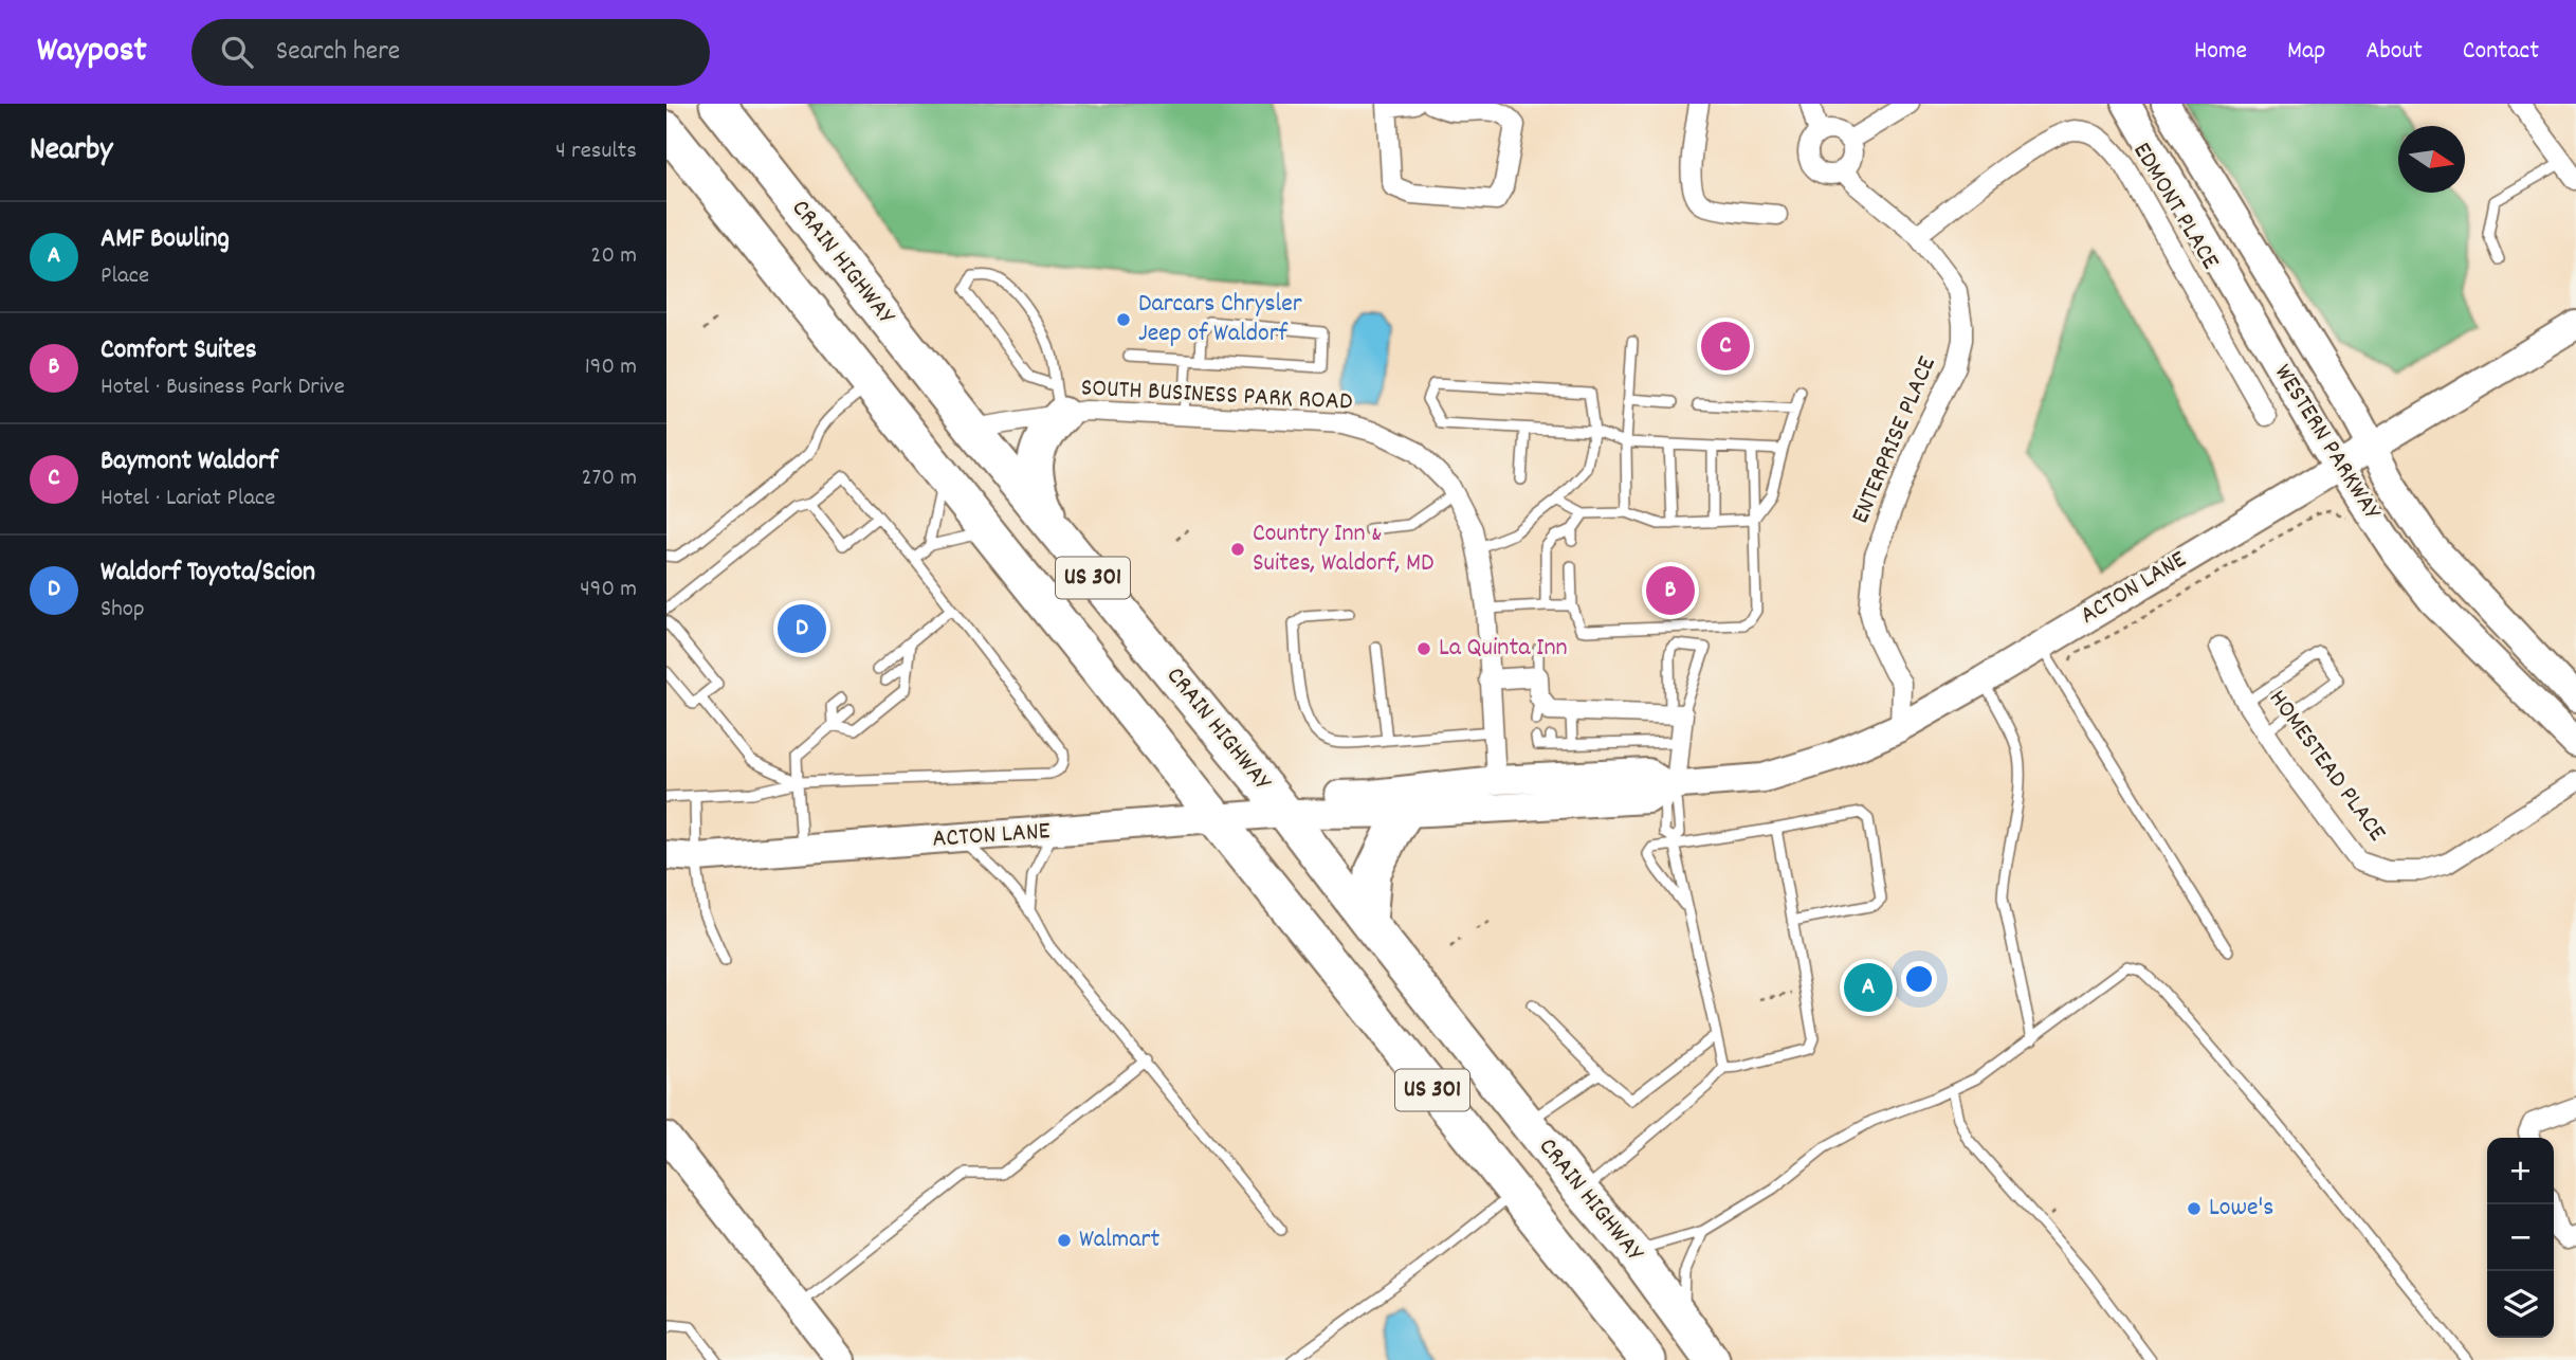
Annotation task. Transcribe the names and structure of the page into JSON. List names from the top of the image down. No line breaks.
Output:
{"streets":{"highway":["CRAIN HIGHWAY","US 301"],"main road":["WESTERN PARKWAY","ACTON LANE"],"street":["EDMONT PLACE","SOUTH BUSINESS PARK ROAD","ENTERPRISE PLACE","HOMESTEAD PLACE"]},"crossings":[["EDMONT PLACE","ENTERPRISE PLACE"],["CRAIN HIGHWAY","SOUTH BUSINESS PARK ROAD"],["CRAIN HIGHWAY","ACTON LANE"],["SOUTH BUSINESS PARK ROAD","ACTON LANE"],["ENTERPRISE PLACE","ACTON LANE"],["WESTERN PARKWAY","ACTON LANE"]],"places":["Darcars Chrysler Jeep of Waldorf","Country Inn & Suites, Waldorf, MD","La Quinta Inn","Lowe's","Walmart"],"north":"right","page":{"header":"Waypost","search":"Search here","nav":["Home","Map","About","Contact"],"heading":["Nearby","4 results"],"list":[{"mark":"A","name":"AMF Bowling","note":"Place","value":"20 m"},{"mark":"B","name":"Comfort Suites","note":"Hotel · Business Park Drive","value":"190 m"},{"mark":"C","name":"Baymont Waldorf","note":"Hotel · Lariat Place","value":"270 m"},{"mark":"D","name":"Waldorf Toyota/Scion","note":"Shop","value":"490 m"}],"pins":["C","B","D","A"],"map_buttons":["+","−"]}}
